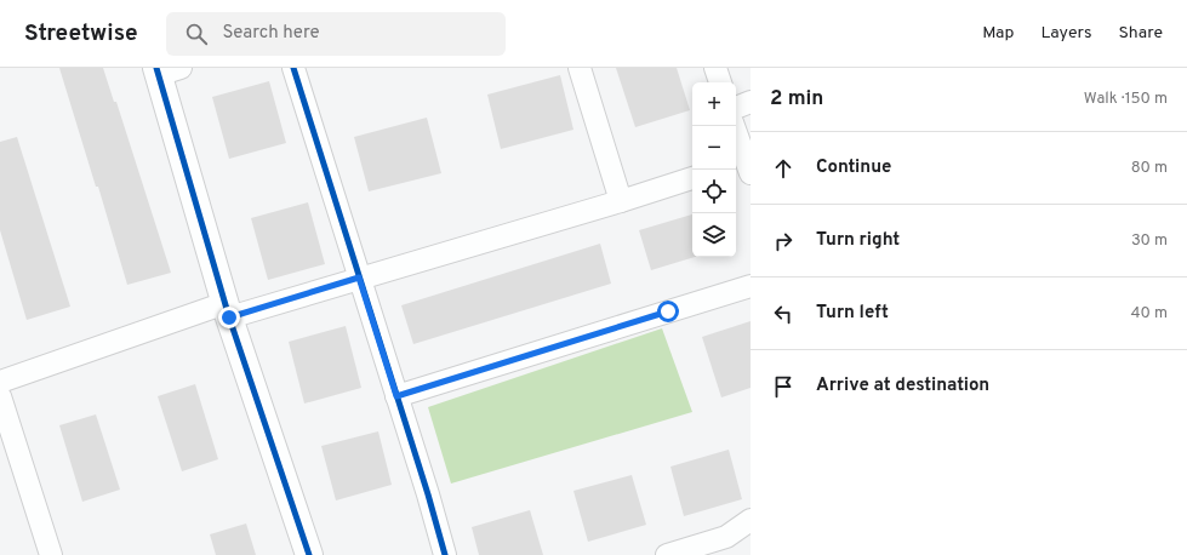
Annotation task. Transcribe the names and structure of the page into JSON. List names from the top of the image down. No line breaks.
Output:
{"page":{"header":"Streetwise","search":"Search here","nav":["Map","Layers","Share"],"heading":["2 min","Walk · 150 m"],"map_buttons":["+","−"],"list":[["Continue","80 m"],["Turn right","30 m"],["Turn left","40 m"],"Arrive at destination"]}}
